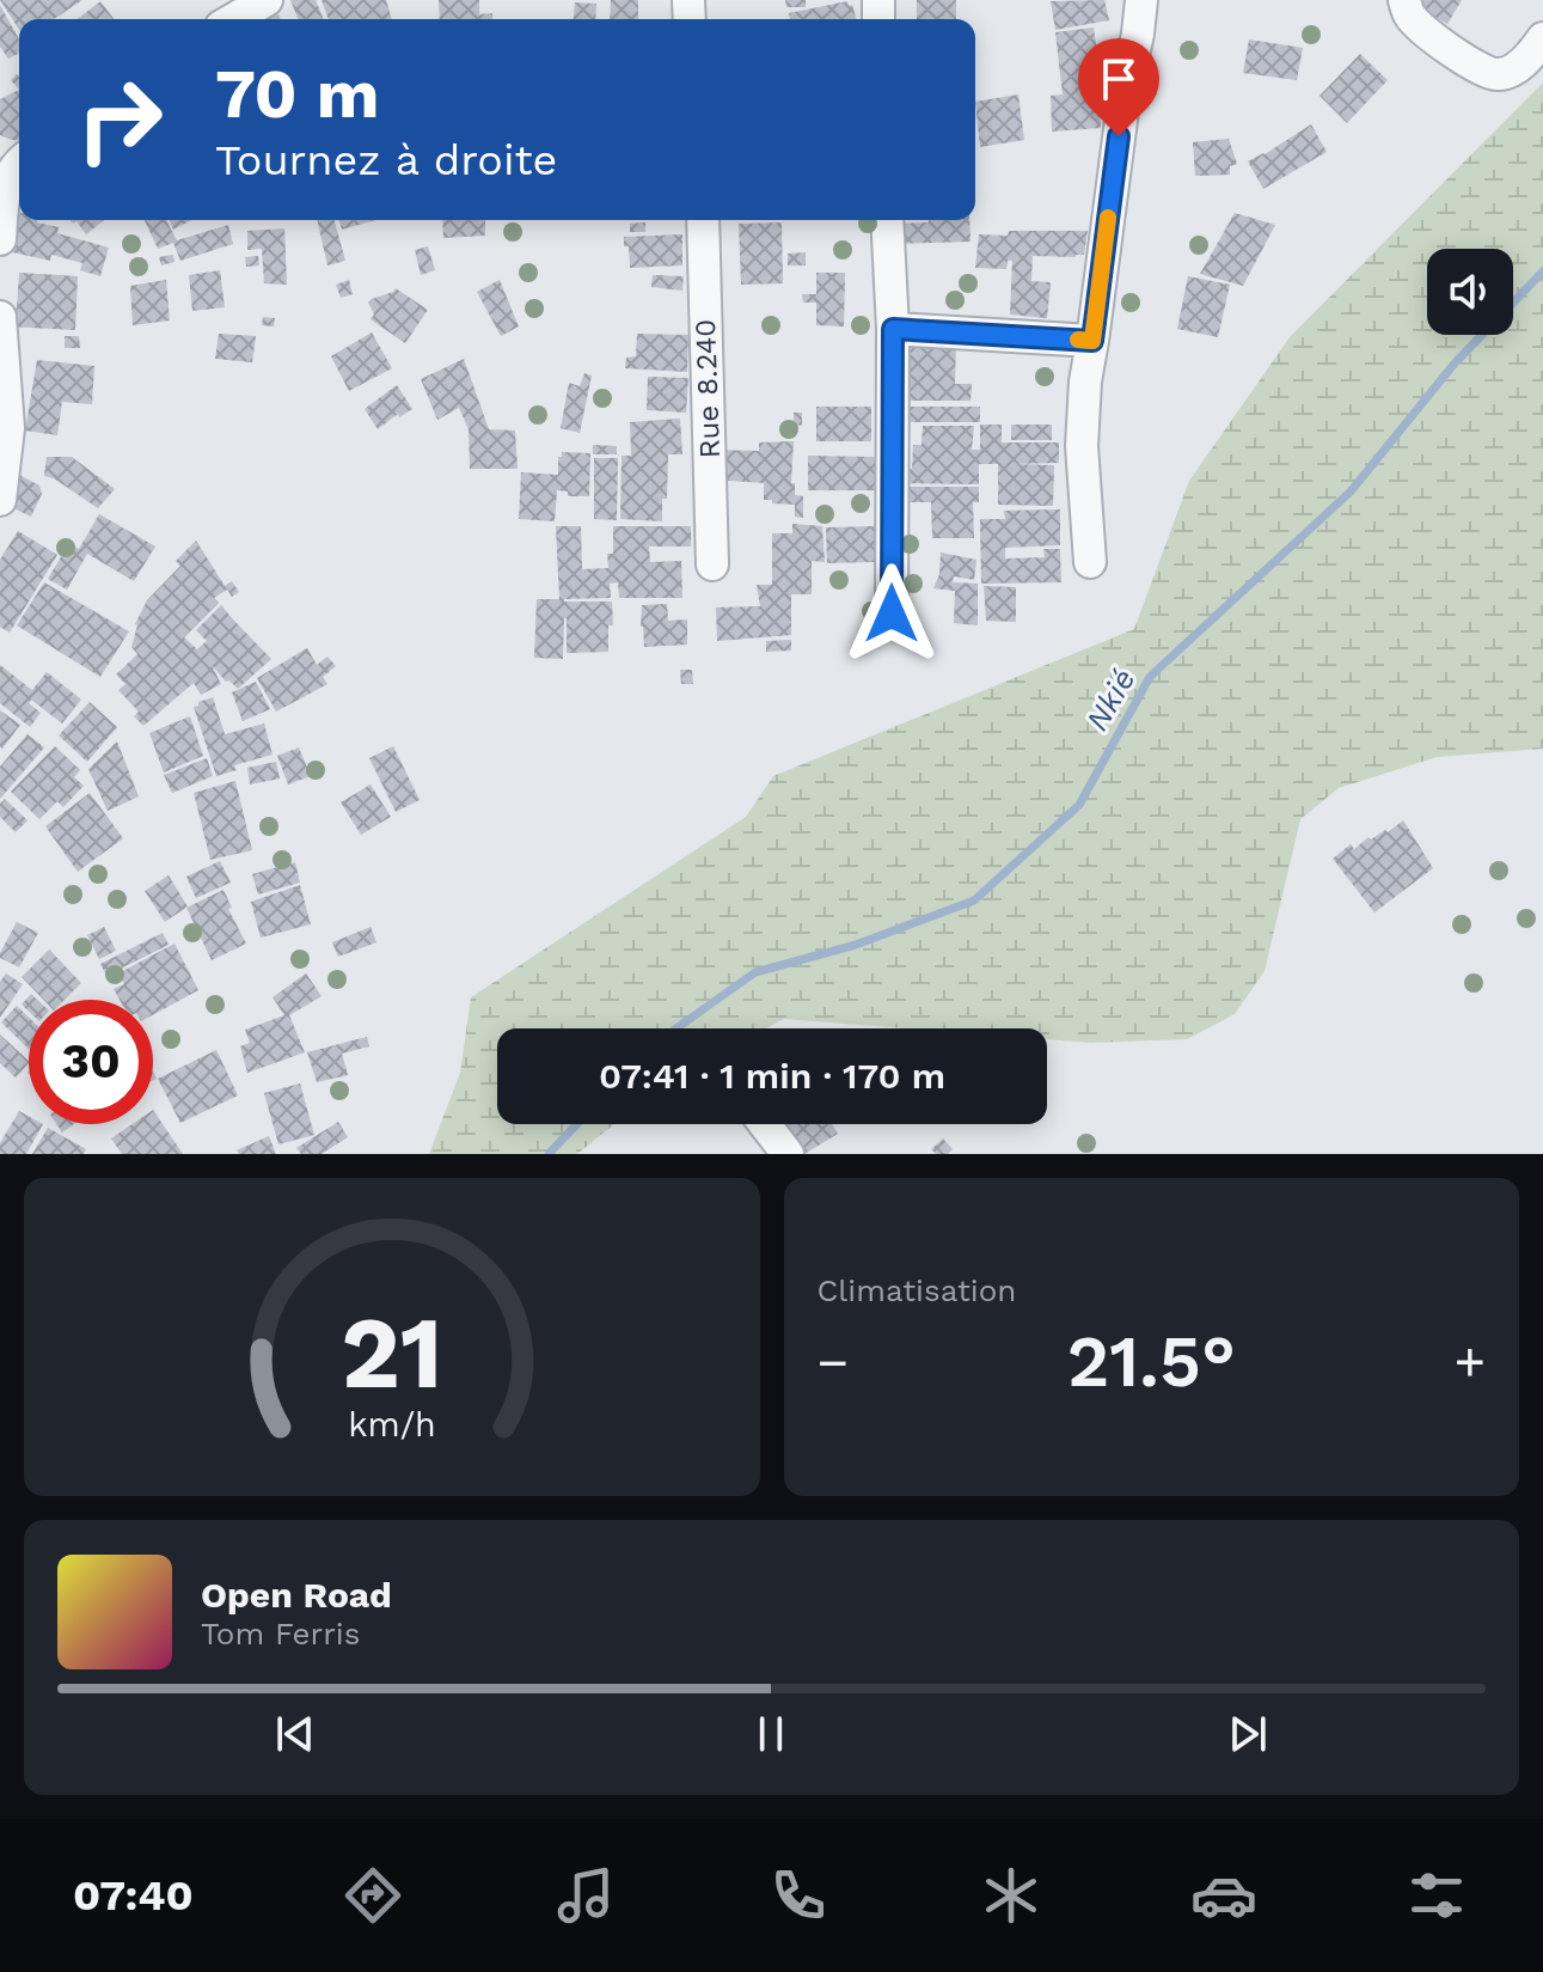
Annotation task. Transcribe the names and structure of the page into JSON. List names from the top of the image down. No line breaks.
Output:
{"streets":{"street":["Rue 8.240"]},"water":["Nkié"],"page":{"turn":["70 m","Tournez à droite"],"limit":"30","trip":"07:41 · 1 min · 170 m","tile":"Climatisation","heat":["−","21.5°","+"],"song":["Open Road","Tom Ferris"],"tabs":"07:40","gauge":["21","km/h"]}}
